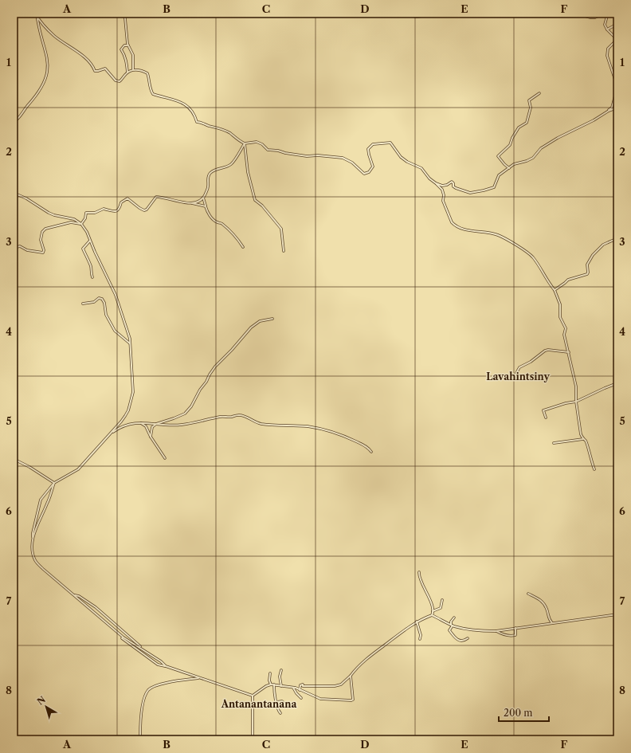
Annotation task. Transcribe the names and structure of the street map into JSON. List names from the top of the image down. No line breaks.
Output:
{"districts":["Lavahintsiny","Antanantanana"],"scale_bar":"200 m","north":"top left","grid":{"columns":["A","B","C","D","E","F"],"rows":["1","2","3","4","5","6","7","8"]}}
